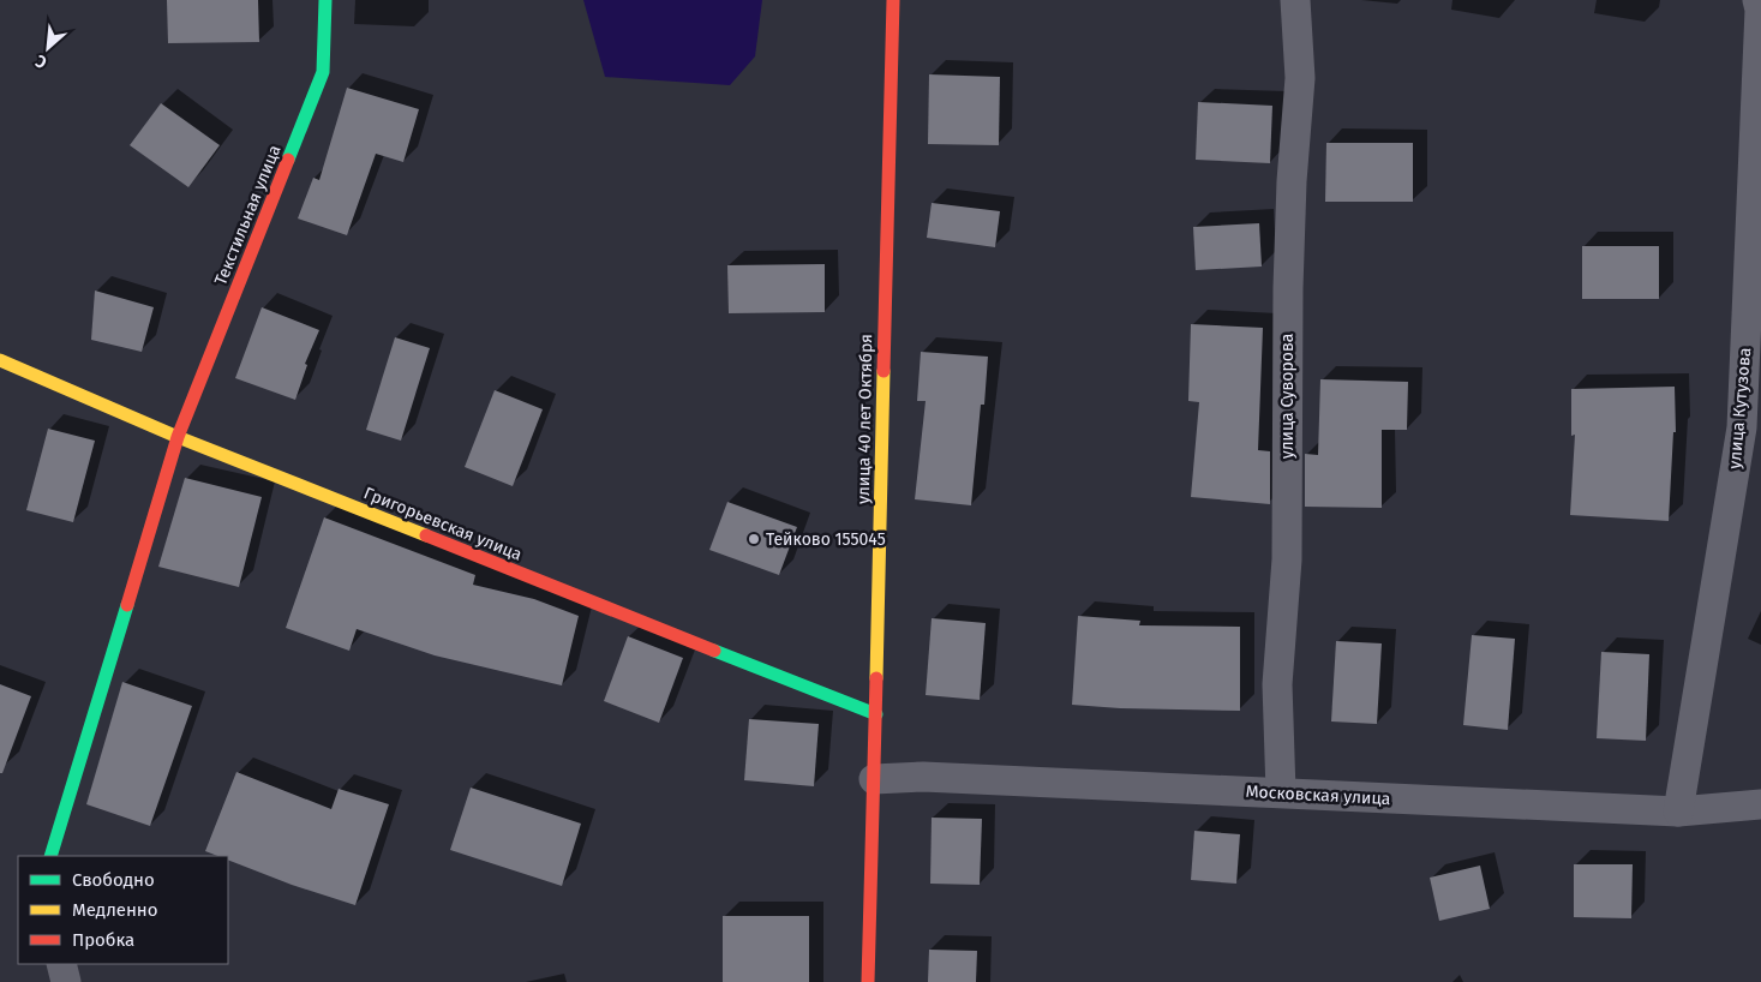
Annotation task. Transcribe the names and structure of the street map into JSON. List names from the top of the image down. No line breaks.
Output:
{"streets":{"street":["Текстильная улица","улица Суворова","улица Кутузова","улица 40 лет Октября","Григорьевская улица","Московская улица"]},"crossings":[["Текстильная улица","Григорьевская улица"],["улица Суворова","Московская улица"],["улица Кутузова","Московская улица"],["улица 40 лет Октября","Григорьевская улица"],["улица 40 лет Октября","Московская улица"]],"places":["Тейково 155045"],"legend":["Свободно","Медленно","Пробка"],"north":"bottom left"}
